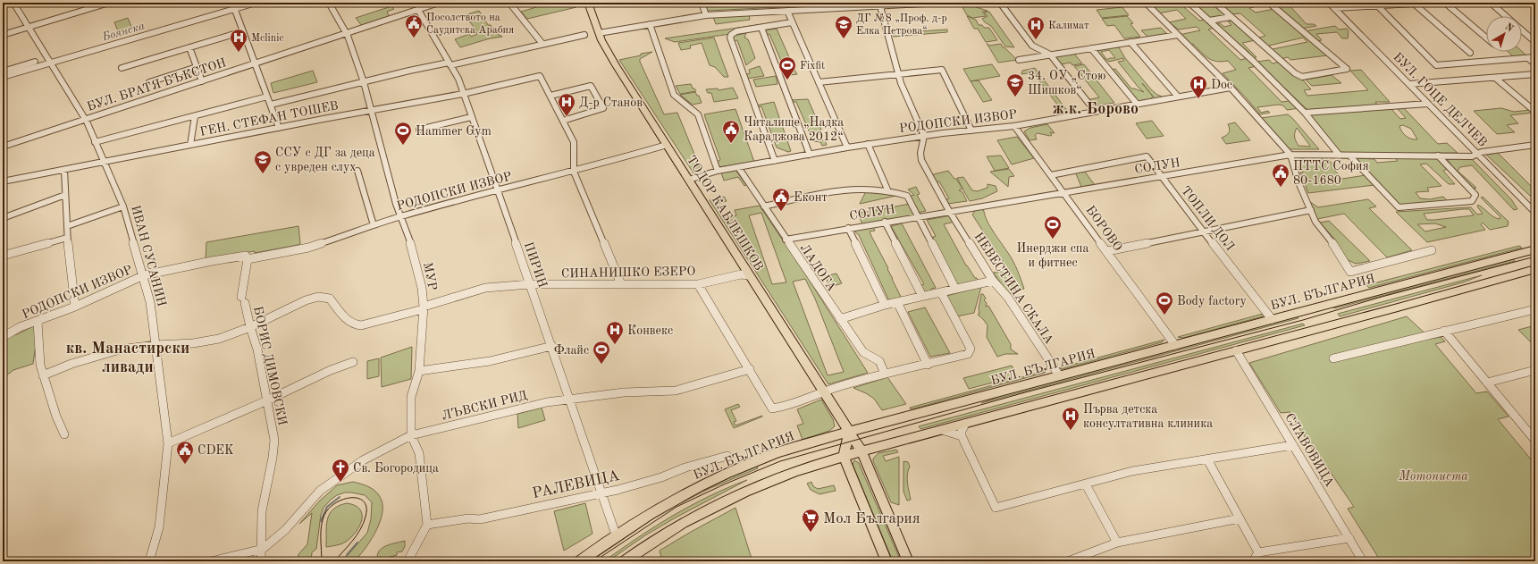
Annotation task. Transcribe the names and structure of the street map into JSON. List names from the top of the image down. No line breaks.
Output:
{"streets":{"main road":["ТОДОР КАБЛЕШКОВ","БУЛ. БЪЛГАРИЯ"],"street":["БУЛ. БРАТЯ БЪКСТОН","БУЛ. ГОЦЕ ДЕЛЧЕВ","ГЕН. СТЕФАН ТОШЕВ","РОДОПСКИ ИЗВОР","СОЛУН","ТОПЛИ ДОЛ","БОРОВО","ИВАН СУСАНИН","ПИРИН","ЛАДОГА","СИНАНИШКО ЕЗЕРО","МУР","НЕВЕСТИНА СКАЛА","БОРИС ДИМОВСКИ","ЛЪВСКИ РИД","СЛАВОВИЦА","РАЛЕВИЦА"]},"crossings":[["БУЛ. БРАТЯ БЪКСТОН","ИВАН СУСАНИН"],["БУЛ. БРАТЯ БЪКСТОН","ПИРИН"],["БУЛ. БРАТЯ БЪКСТОН","МУР"],["БУЛ. ГОЦЕ ДЕЛЧЕВ","СОЛУН"],["ГЕН. СТЕФАН ТОШЕВ","ИВАН СУСАНИН"],["ГЕН. СТЕФАН ТОШЕВ","ПИРИН"],["ГЕН. СТЕФАН ТОШЕВ","МУР"],["РОДОПСКИ ИЗВОР","ТОДОР КАБЛЕШКОВ"],["РОДОПСКИ ИЗВОР","БОРОВО"],["РОДОПСКИ ИЗВОР","ИВАН СУСАНИН"],["РОДОПСКИ ИЗВОР","ПИРИН"],["РОДОПСКИ ИЗВОР","ЛАДОГА"],["РОДОПСКИ ИЗВОР","МУР"],["РОДОПСКИ ИЗВОР","НЕВЕСТИНА СКАЛА"],["РОДОПСКИ ИЗВОР","БОРИС ДИМОВСКИ"],["СОЛУН","ТОПЛИ ДОЛ"],["СОЛУН","БОРОВО"],["СОЛУН","ЛАДОГА"],["СОЛУН","НЕВЕСТИНА СКАЛА"],["ТОДОР КАБЛЕШКОВ","СИНАНИШКО ЕЗЕРО"],["ТОДОР КАБЛЕШКОВ","БУЛ. БЪЛГАРИЯ"],["ТОПЛИ ДОЛ","БОРОВО"],["ТОПЛИ ДОЛ","БУЛ. БЪЛГАРИЯ"],["БОРОВО","БУЛ. БЪЛГАРИЯ"],["ПИРИН","СИНАНИШКО ЕЗЕРО"],["ПИРИН","БУЛ. БЪЛГАРИЯ"],["ПИРИН","ЛЪВСКИ РИД"],["ПИРИН","РАЛЕВИЦА"],["СИНАНИШКО ЕЗЕРО","МУР"],["СИНАНИШКО ЕЗЕРО","БОРИС ДИМОВСКИ"],["МУР","ЛЪВСКИ РИД"],["МУР","РАЛЕВИЦА"],["НЕВЕСТИНА СКАЛА","БУЛ. БЪЛГАРИЯ"],["БОРИС ДИМОВСКИ","ЛЪВСКИ РИД"]],"districts":["ж.к. Борово","кв. Манастирски ливади"],"water":["Боянска"],"parks":["Мотописта"],"places":{"public building":["Посолството на Саудитска Арабия","Читалище „Надка Караджова 2012“","ПТТС София 80-1680","Еконт","CDEK"],"school or university":["ДГ №8 „Проф. д-р Елка Петрова“","34. ОУ „Стою Шишков“","ССУ с ДГ за деца с увреден слух"],"hospital":["Калимат","Mclinic","Doc","Д-р Станов","Конвекс","Първа детска консултативна клиника"],"sports":["Fixfit","Hammer Gym","Инерджи спа и фитнес","Body factory","Флайс"],"church":["Св. Богородица"],"supermarket":["Мол България"]},"north":"top right"}
